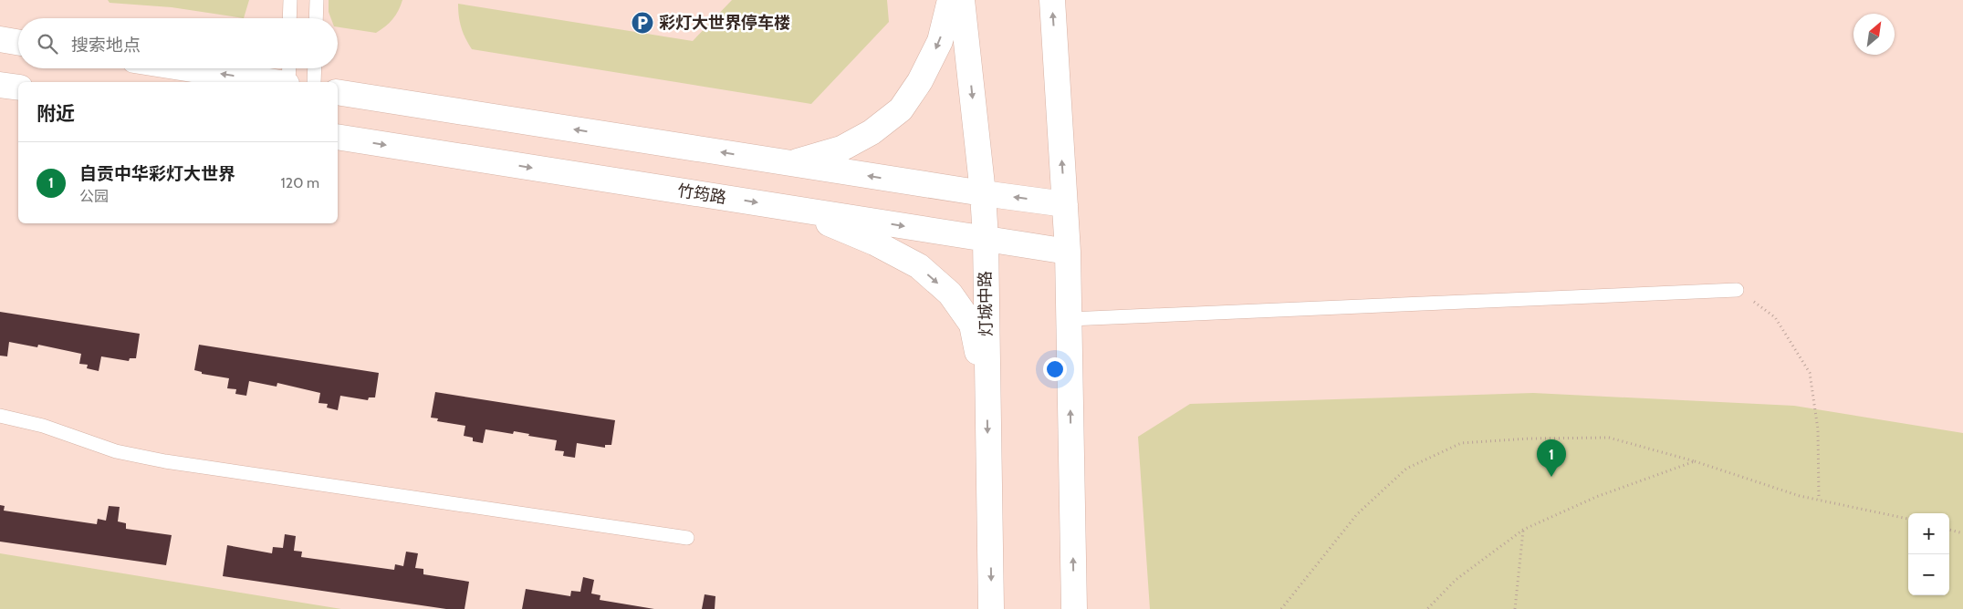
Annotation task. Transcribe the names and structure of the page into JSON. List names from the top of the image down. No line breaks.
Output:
{"streets":{"main road":["竹筠路","灯城中路"]},"crossings":[["竹筠路","灯城中路"]],"places":{"parking":["彩灯大世界停车楼"]},"north":"top right","page":{"search":"搜索地点","heading":"附近","list":[{"mark":"1","name":"自贡中华彩灯大世界","note":"公园","value":"120 m"}],"pins":"1","map_buttons":["+","−"]}}
